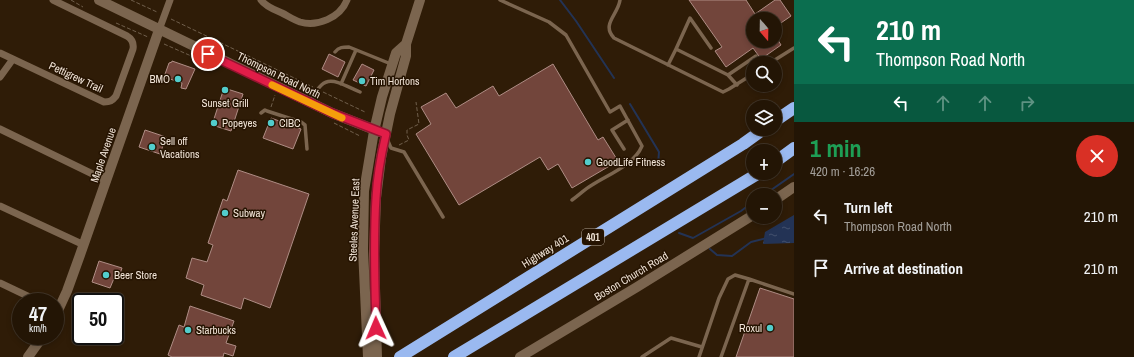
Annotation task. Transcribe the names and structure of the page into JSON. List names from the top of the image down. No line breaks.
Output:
{"streets":{"highway":["401","Highway 401"],"main road":["Thompson Road North","Maple Avenue","Steeles Avenue East","Boston Church Road"],"street":["Pettigrew Trail"]},"crossings":[["Thompson Road North","Maple Avenue"],["Thompson Road North","Steeles Avenue East"]],"places":["BMO","Tim Hortons","Sunset Grill","Popeyes","CIBC","Sell off Vacations","GoodLife Fitness","Subway","Beer Store","Roxul","Starbucks"],"north":"bottom","page":{"turn":["210 m","Thompson Road North"],"map_buttons":["+","−"],"heading":["1 min","420 m · 16:26"],"list":[{"name":"Turn left","note":"Thompson Road North","value":"210 m"},{"name":"Arrive at destination","value":"210 m"}],"speed":"47 km/h","limit":"50"}}
